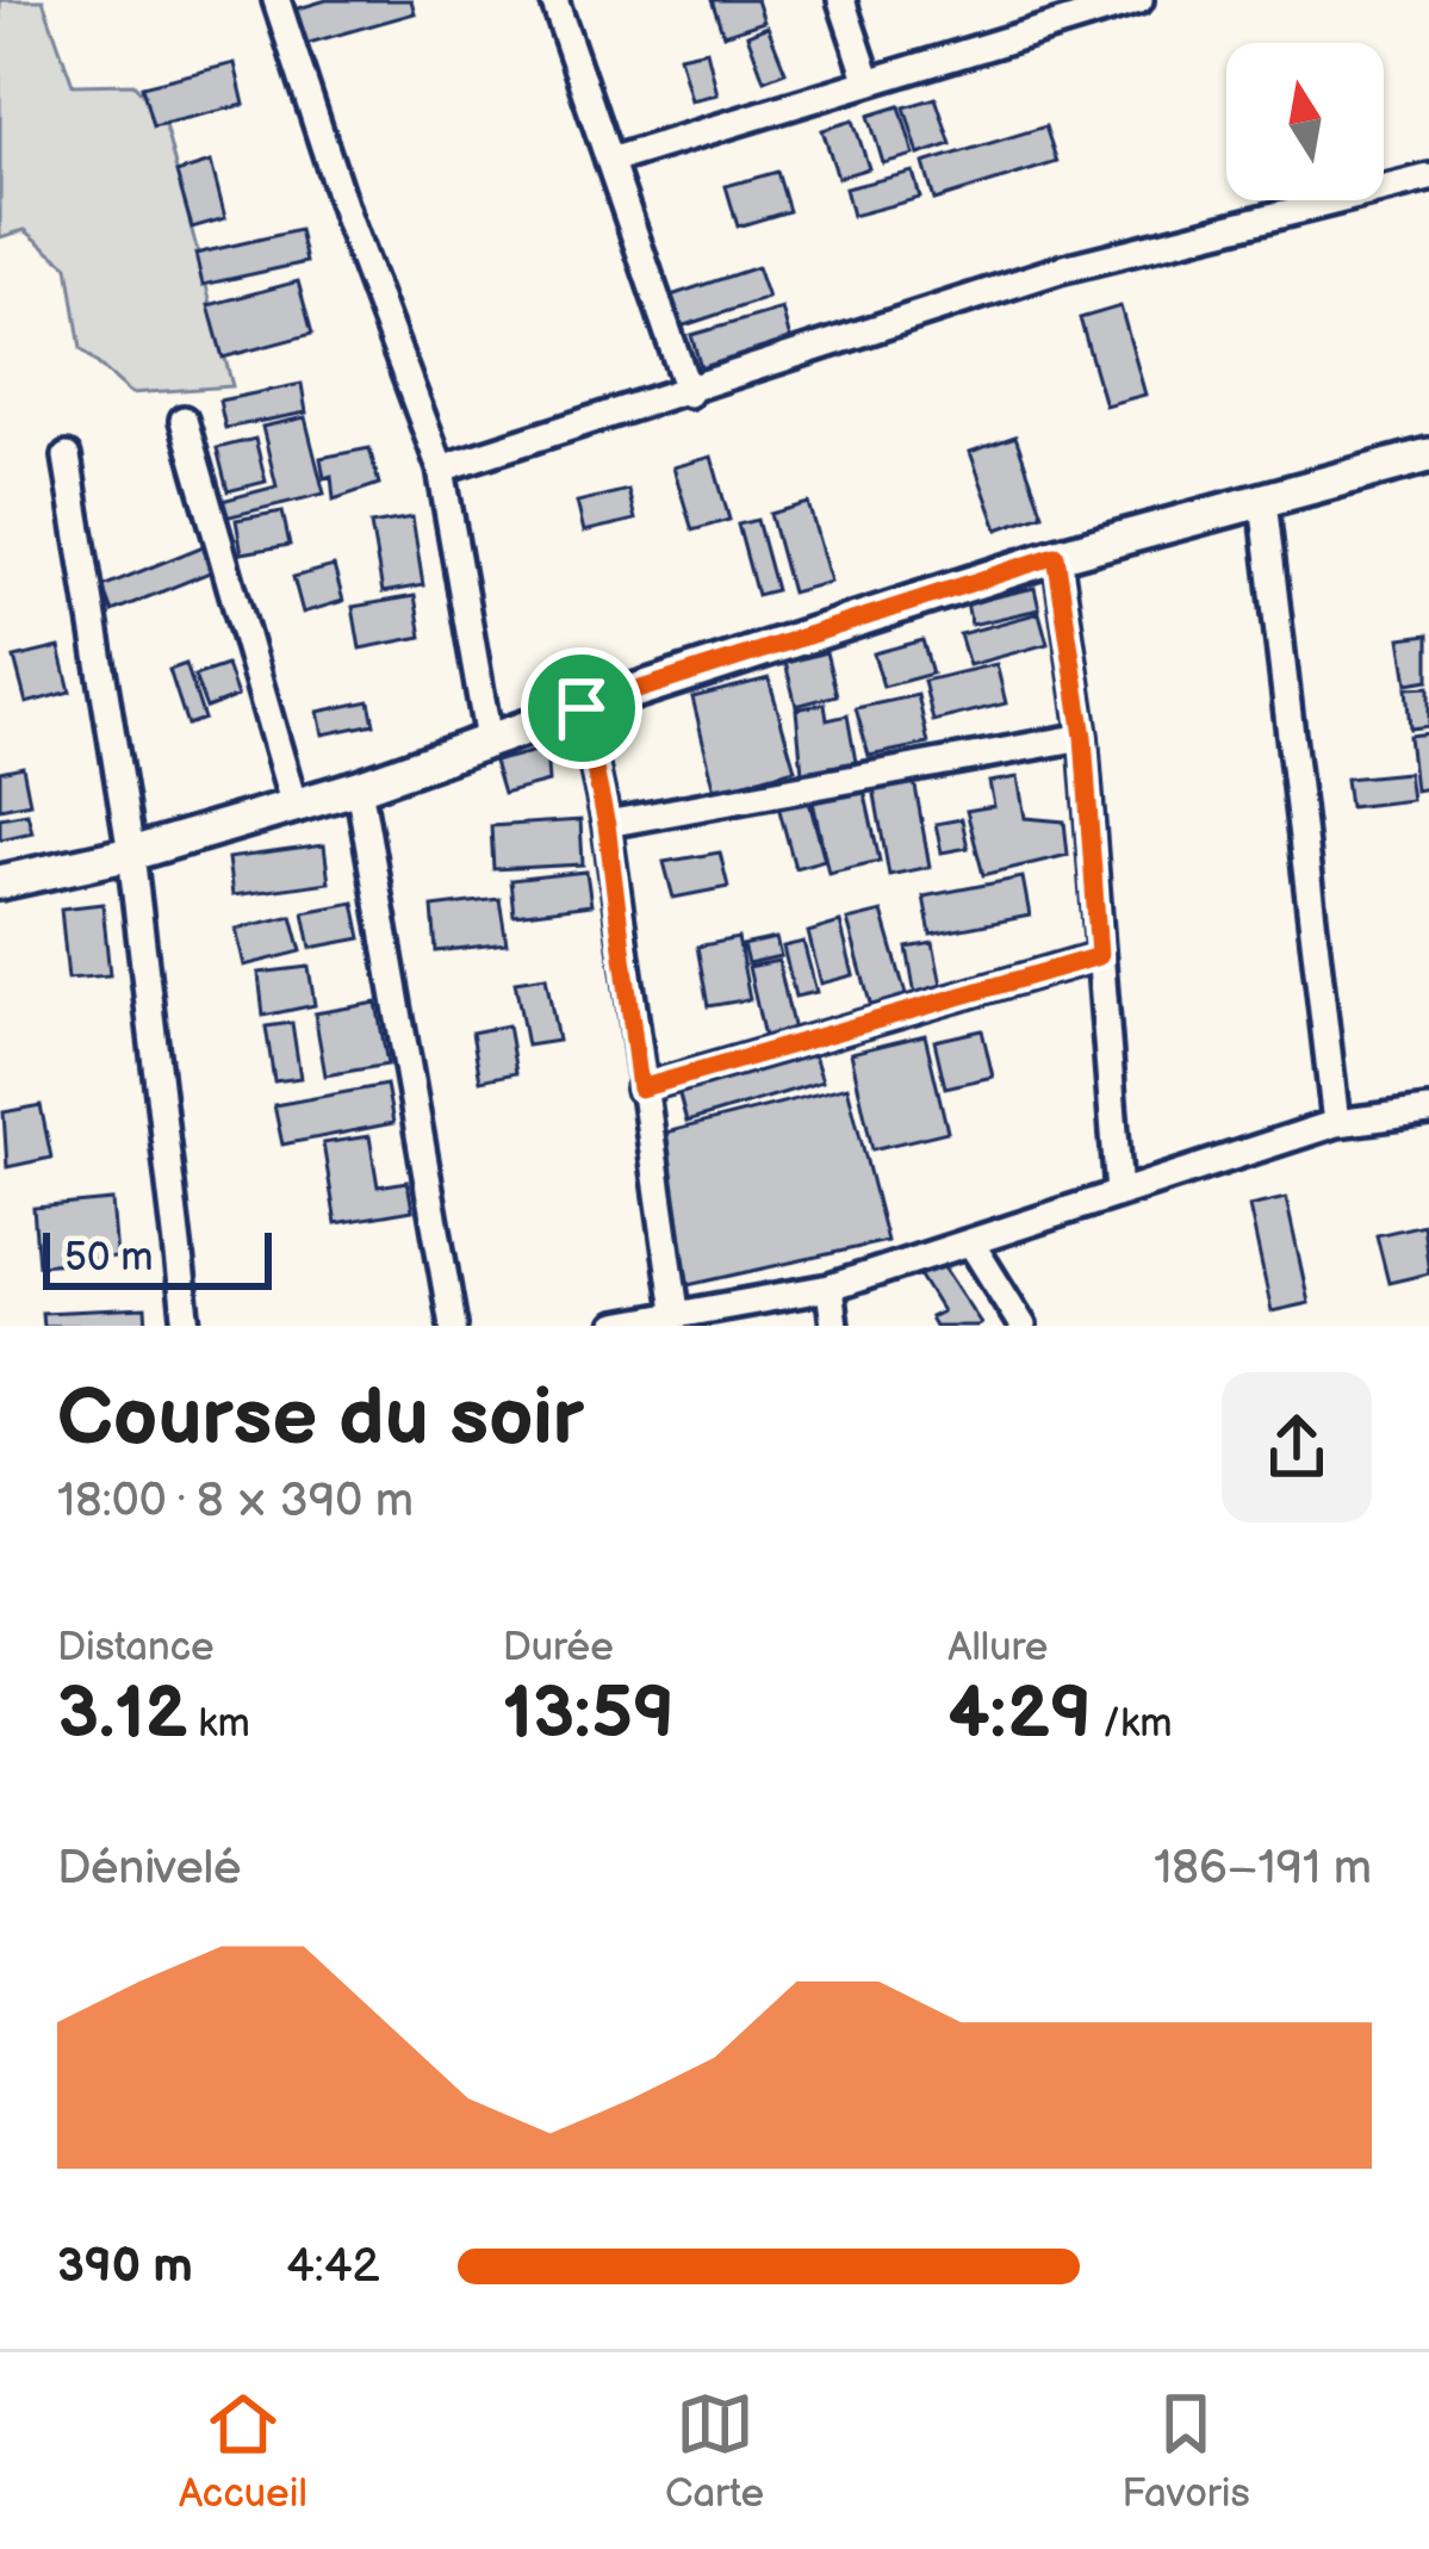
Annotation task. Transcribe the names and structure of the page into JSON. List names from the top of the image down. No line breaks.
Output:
{"scale_bar":"50 m","north":"top","page":{"scale":"50 m","heading":["Course du soir","18:00 · 8 × 390 m"],"stats":[["Distance","3.12 km"],["Durée","13:59"],["Allure","4:29 /km"]],"chart":["Dénivelé","186–191 m"],"list":[{"name":"390 m","note":"4:42"}],"tabs":["Accueil","Carte","Favoris"]}}
